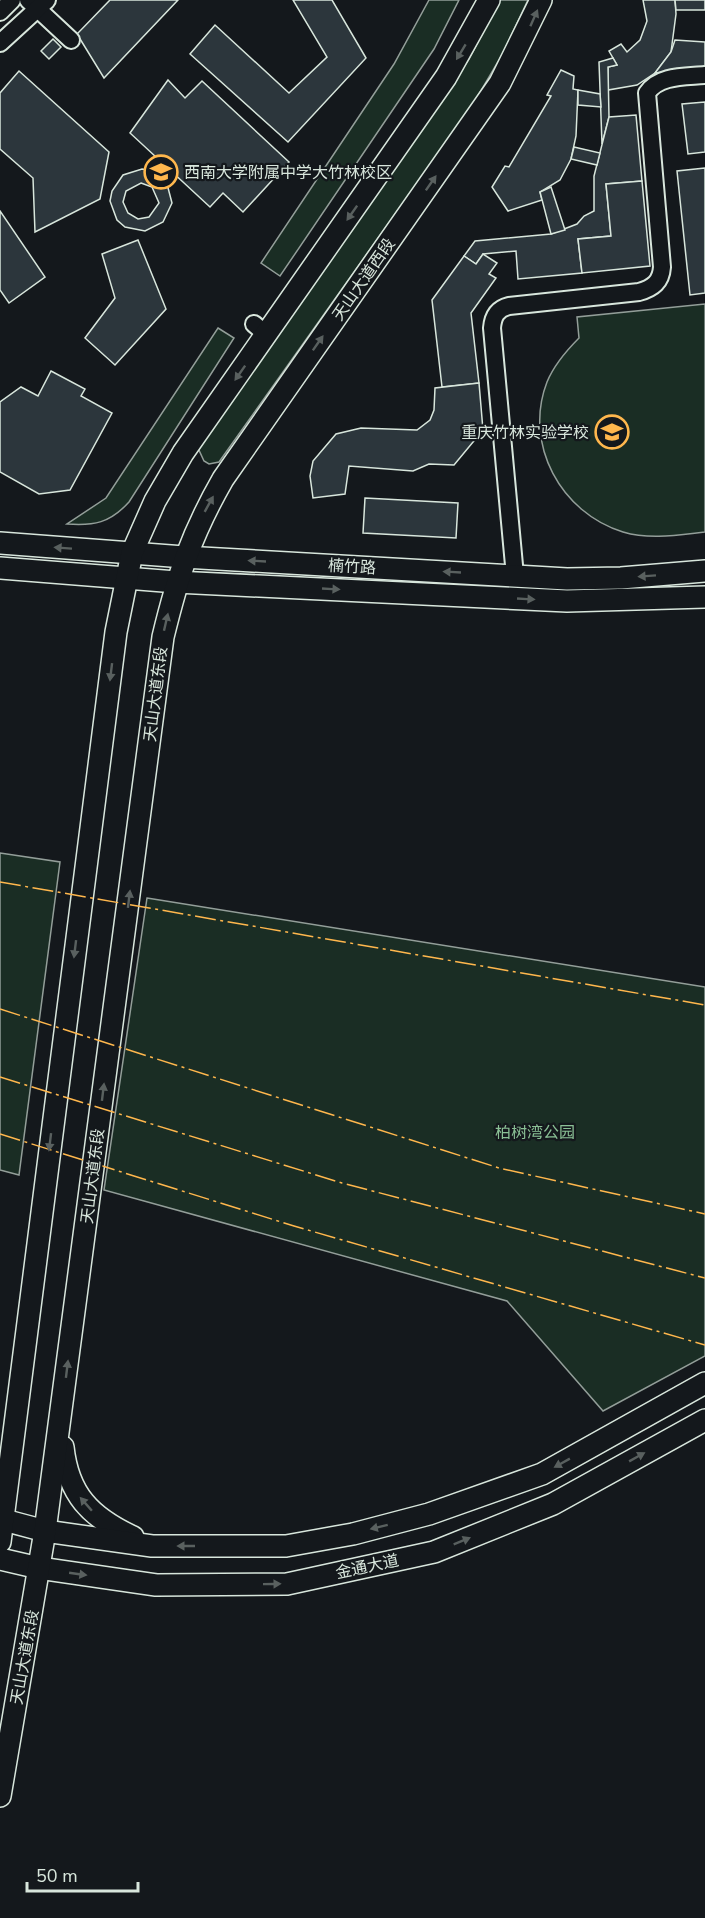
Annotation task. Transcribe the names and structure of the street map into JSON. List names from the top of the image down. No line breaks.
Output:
{"streets":{"main road":["天山大道西段","楠竹路","天山大道东段","金通大道"]},"crossings":[["天山大道西段","楠竹路"],["天山大道西段","天山大道东段"],["楠竹路","天山大道东段"],["天山大道东段","金通大道"]],"parks":["柏树湾公园"],"places":{"school or university":["西南大学附属中学大竹林校区","重庆竹林实验学校"]},"scale_bar":"50 m"}
